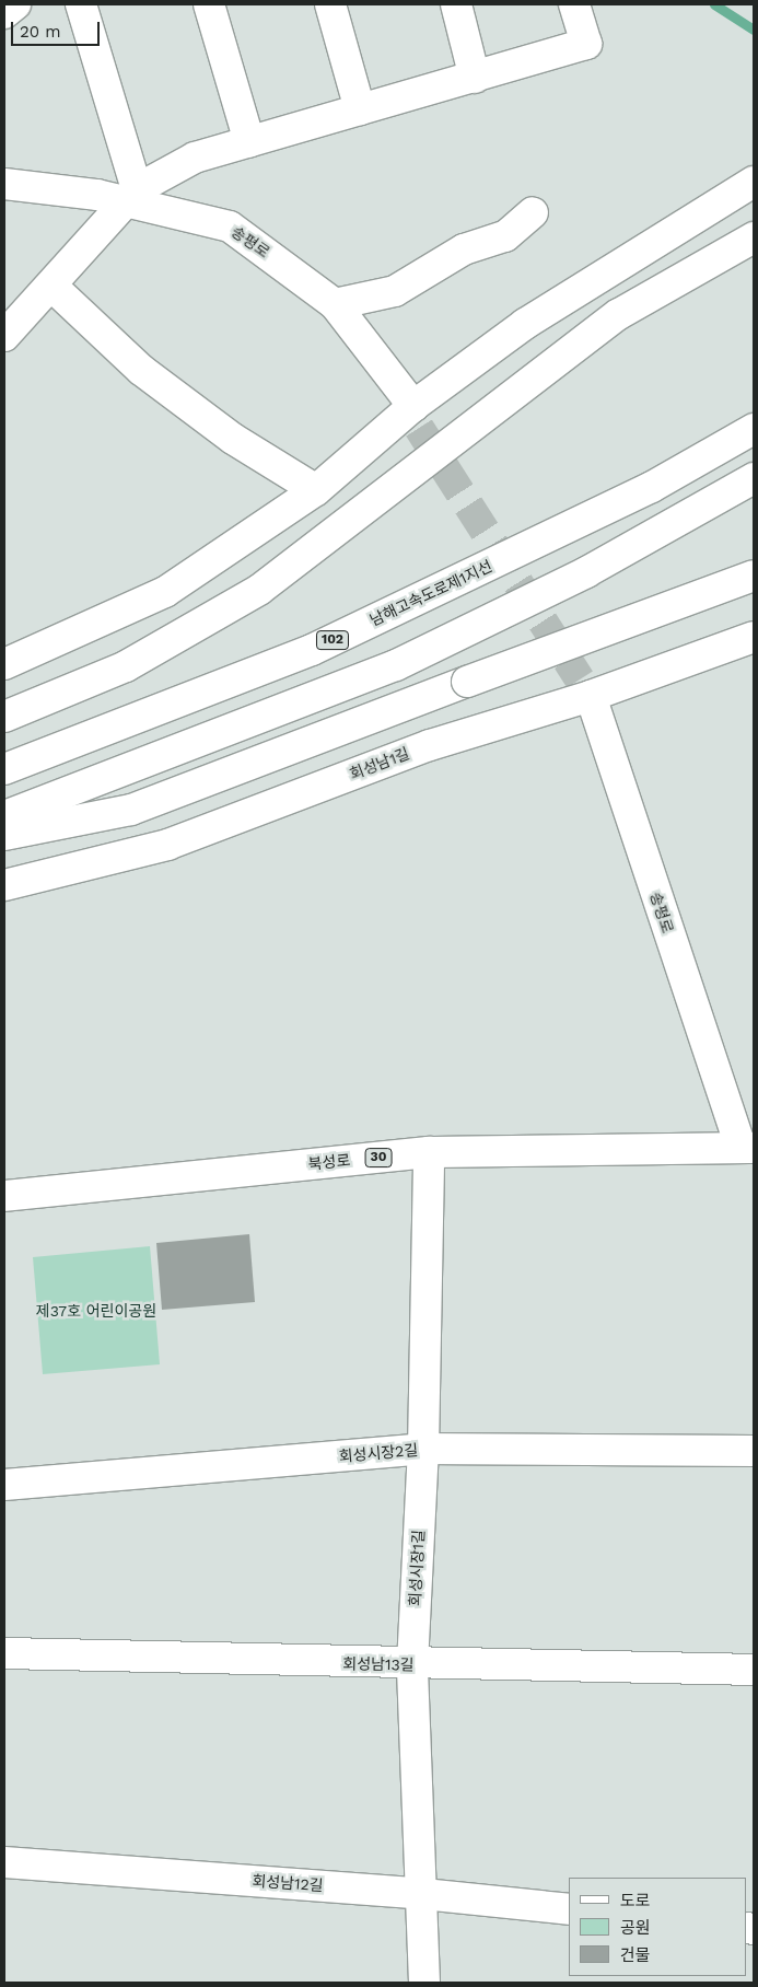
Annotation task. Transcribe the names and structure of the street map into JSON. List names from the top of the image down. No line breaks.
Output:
{"streets":{"main road":["송평로","남해고속도로제1지선","102","회성남1길","30","북성로","회성시장2길","회성시장1길","회성남13길","회성남12길"]},"crossings":[["송평로","회성남1길"],["송평로","북성로"],["북성로","회성시장1길"],["회성시장2길","회성시장1길"],["회성시장1길","회성남13길"],["회성시장1길","회성남12길"]],"parks":["제37호 어린이공원"],"legend":["도로","공원","건물"],"scale_bar":"20 m"}
